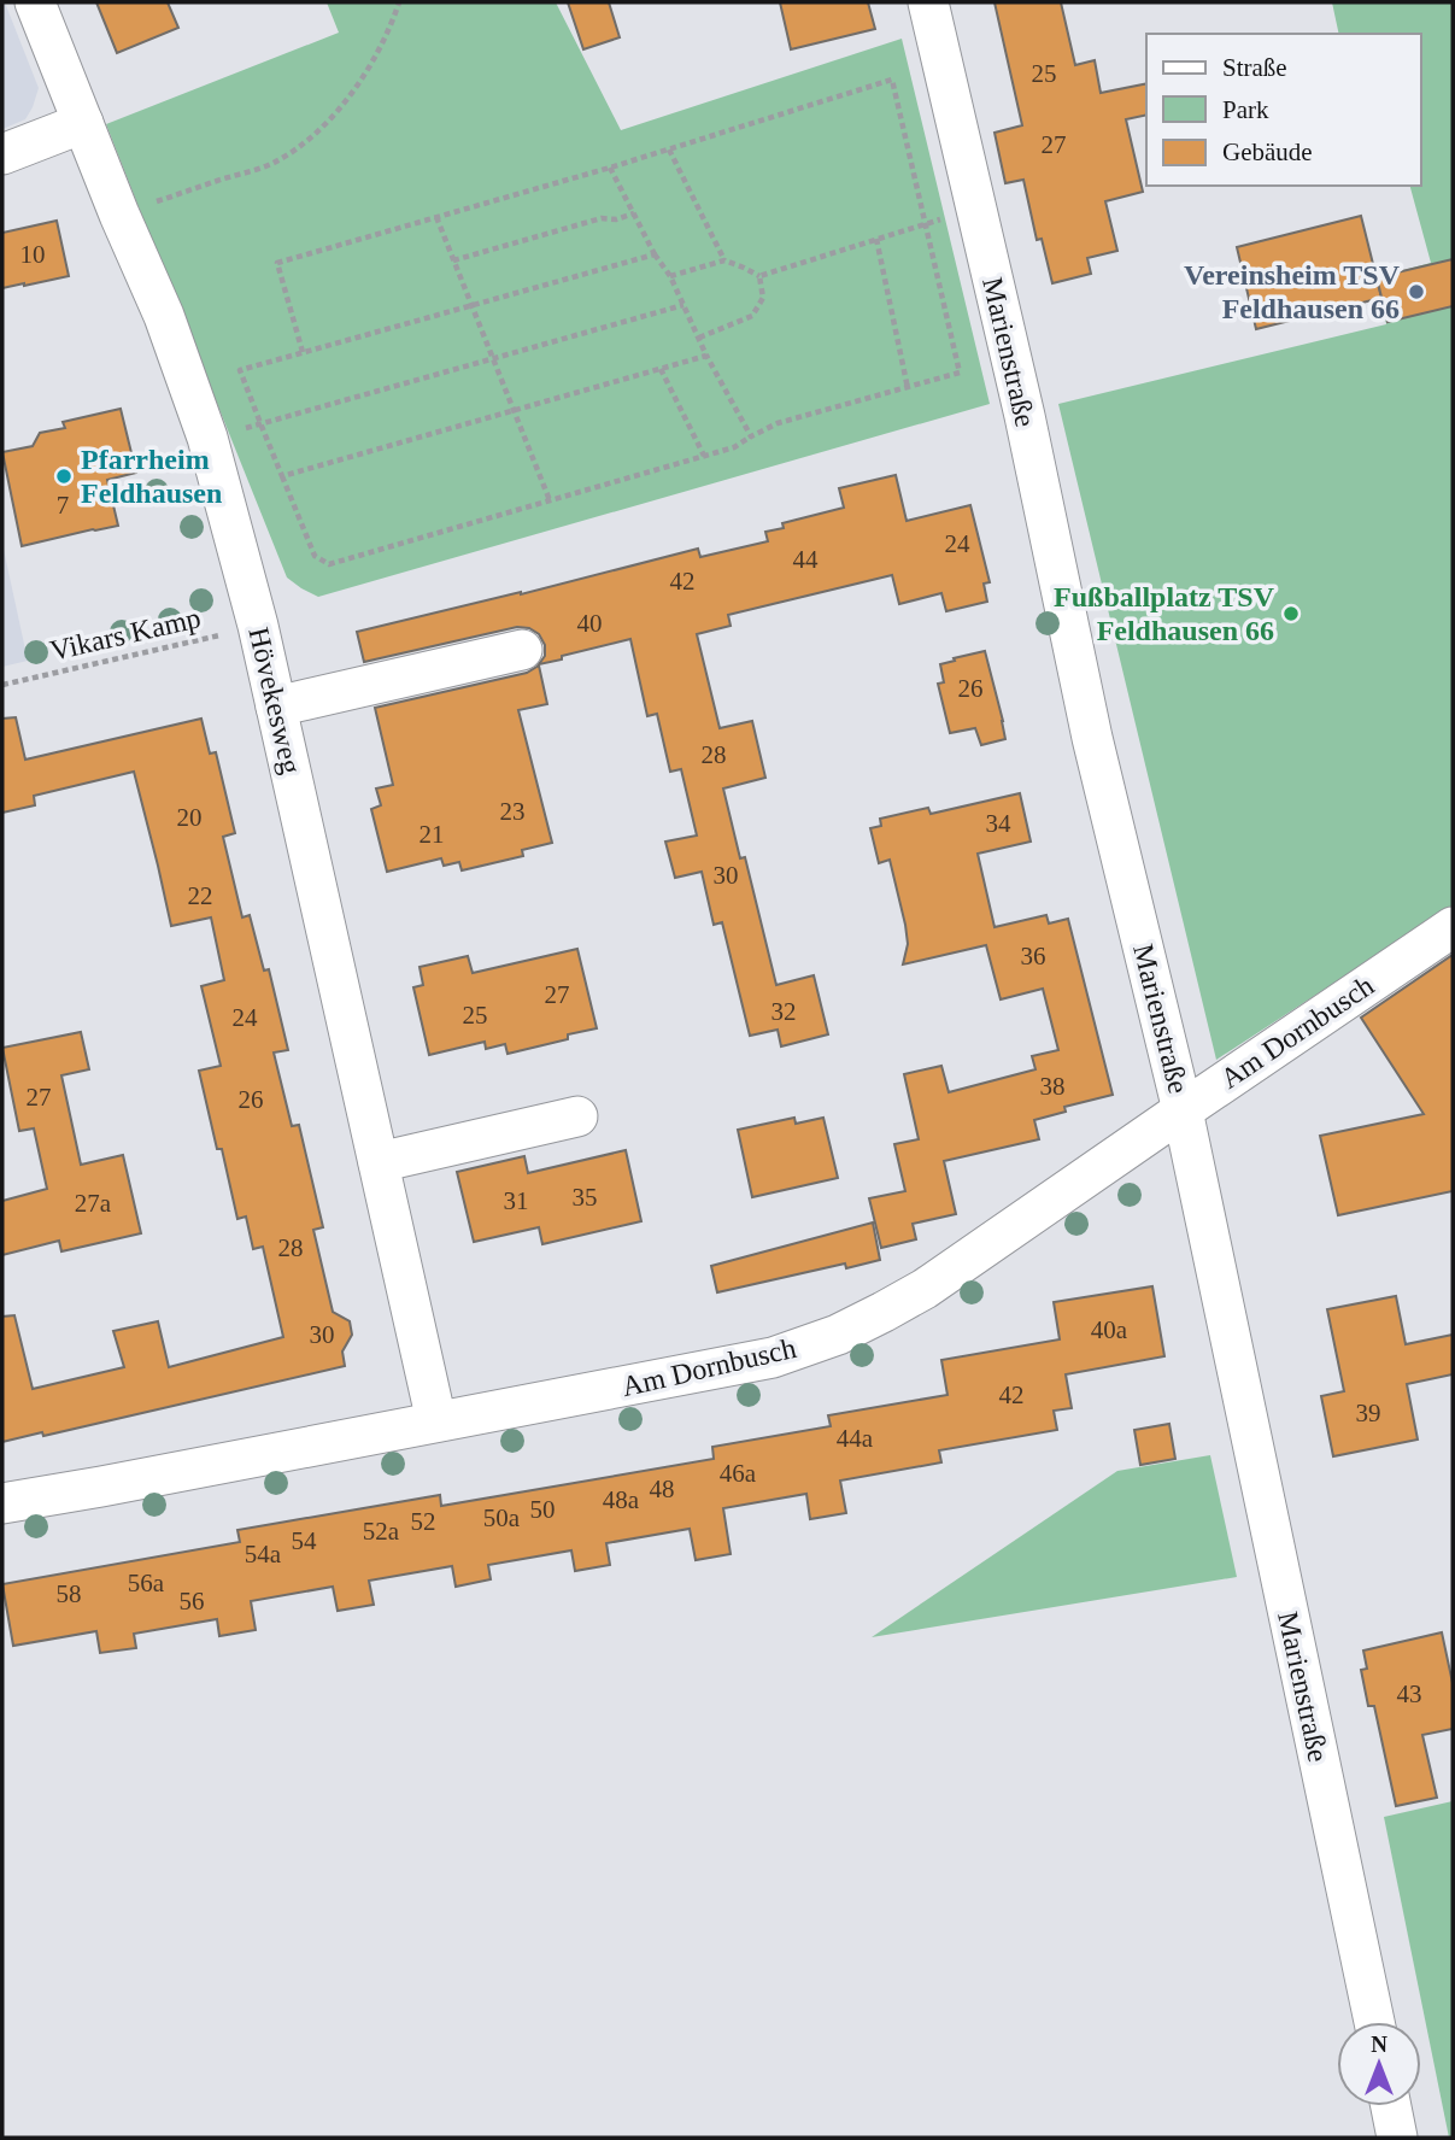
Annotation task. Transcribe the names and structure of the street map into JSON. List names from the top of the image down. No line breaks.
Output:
{"streets":{"street":["Marienstraße","Hövekesweg","Am Dornbusch"],"path":["Vikars Kamp"]},"crossings":[["Marienstraße","Am Dornbusch"],["Vikars Kamp","Hövekesweg"],["Hövekesweg","Am Dornbusch"]],"places":["Vereinsheim TSV Feldhausen 66","Pfarrheim Feldhausen","Fußballplatz TSV Feldhausen 66"],"house_numbers":["25","27","10","7","24","44","42","40","26","28","23","20","34","21","30","22","36","27","32","25","24","38","27","26","35","31","27a","28","40a","30","42","39","44a","46a","48","48a","50","50a","52","52a","54","54a","56a","58","56","43"],"legend":["Straße","Park","Gebäude"],"north":"top"}
